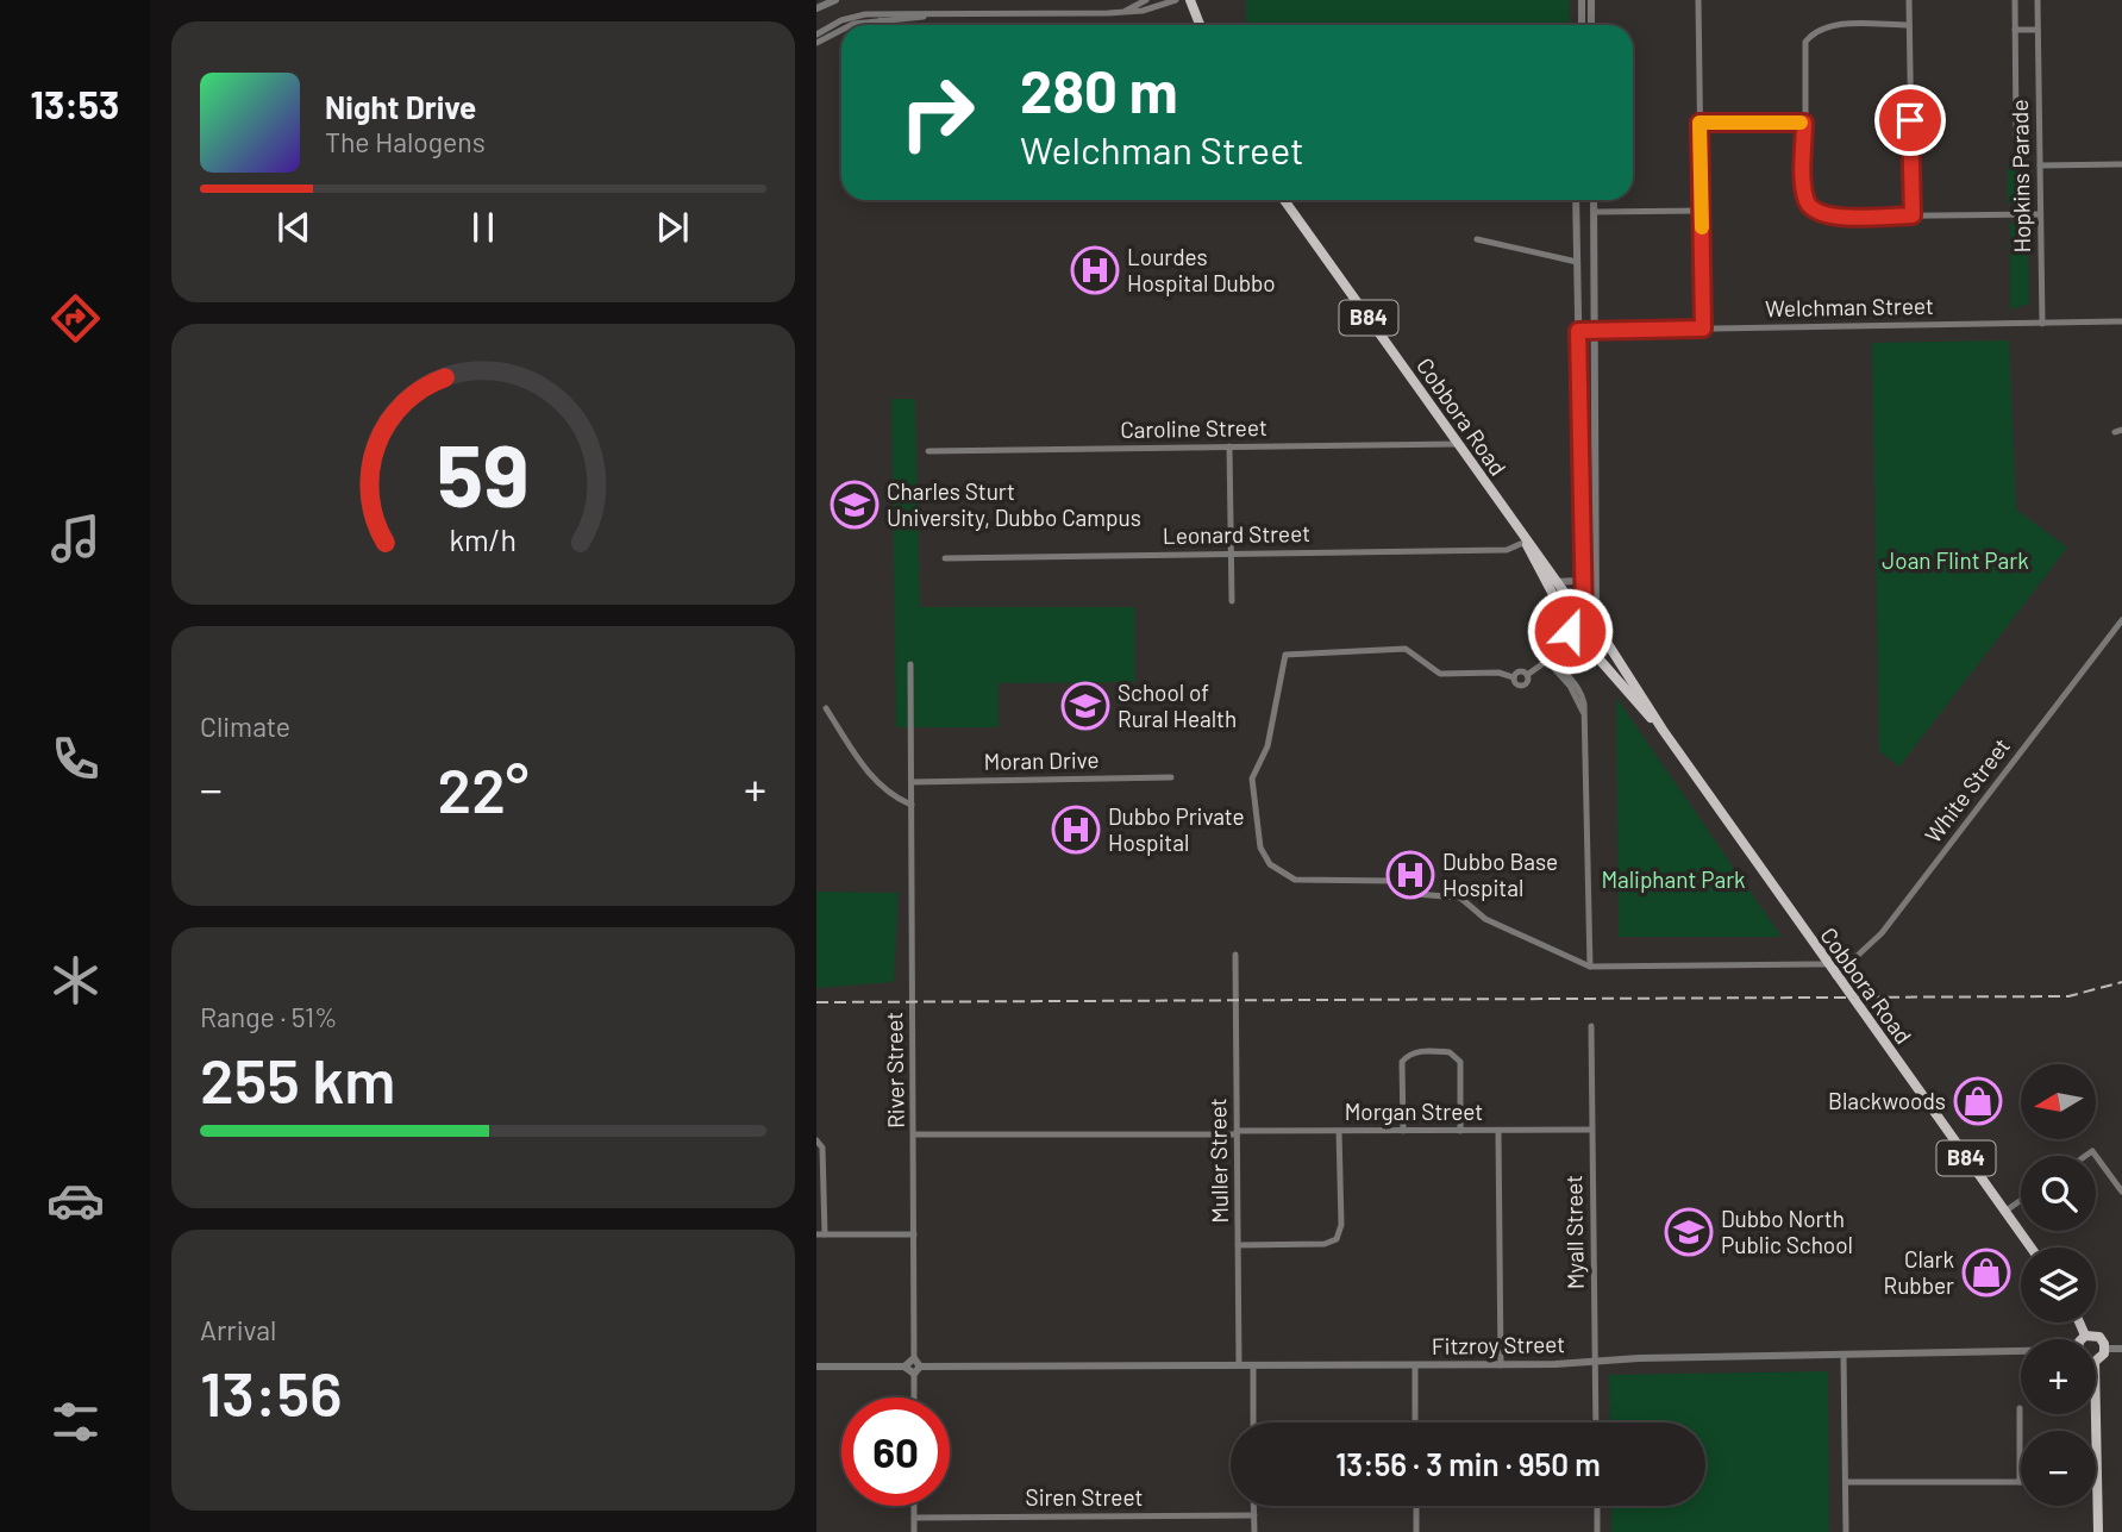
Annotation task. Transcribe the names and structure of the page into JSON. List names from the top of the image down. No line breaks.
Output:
{"streets":{"main road":["B84","Cobbora Road"],"street":["Hopkins Parade","Welchman Street","Caroline Street","Leonard Street","Moran Drive","White Street","River Street","Morgan Street","Muller Street","Myall Street","Fitzroy Street","Siren Street"]},"crossings":[["Hopkins Parade","Welchman Street"],["B84","Cobbora Road"],["Cobbora Road","Caroline Street"],["Cobbora Road","Leonard Street"],["Cobbora Road","White Street"],["Moran Drive","River Street"],["River Street","Morgan Street"],["Morgan Street","Muller Street"],["Morgan Street","Myall Street"],["Muller Street","Fitzroy Street"],["Myall Street","Fitzroy Street"]],"parks":["Joan Flint Park","Maliphant Park"],"places":{"hospital":["Lourdes Hospital Dubbo","Dubbo Private Hospital","Dubbo Base Hospital"],"school or university":["Charles Sturt University, Dubbo Campus","School of Rural Health","Dubbo North Public School"],"shop":["Blackwoods","Clark Rubber"]},"north":"left","page":{"tabs":"13:53","turn":["280 m","Welchman Street"],"song":["Night Drive","The Halogens"],"tile":["Climate",["Range · 51%","255 km"],["Arrival","13:56"]],"heat":["−","22°","+"],"map_buttons":["+","−"],"limit":"60","trip":"13:56 · 3 min · 950 m","gauge":["59","km/h"]}}
